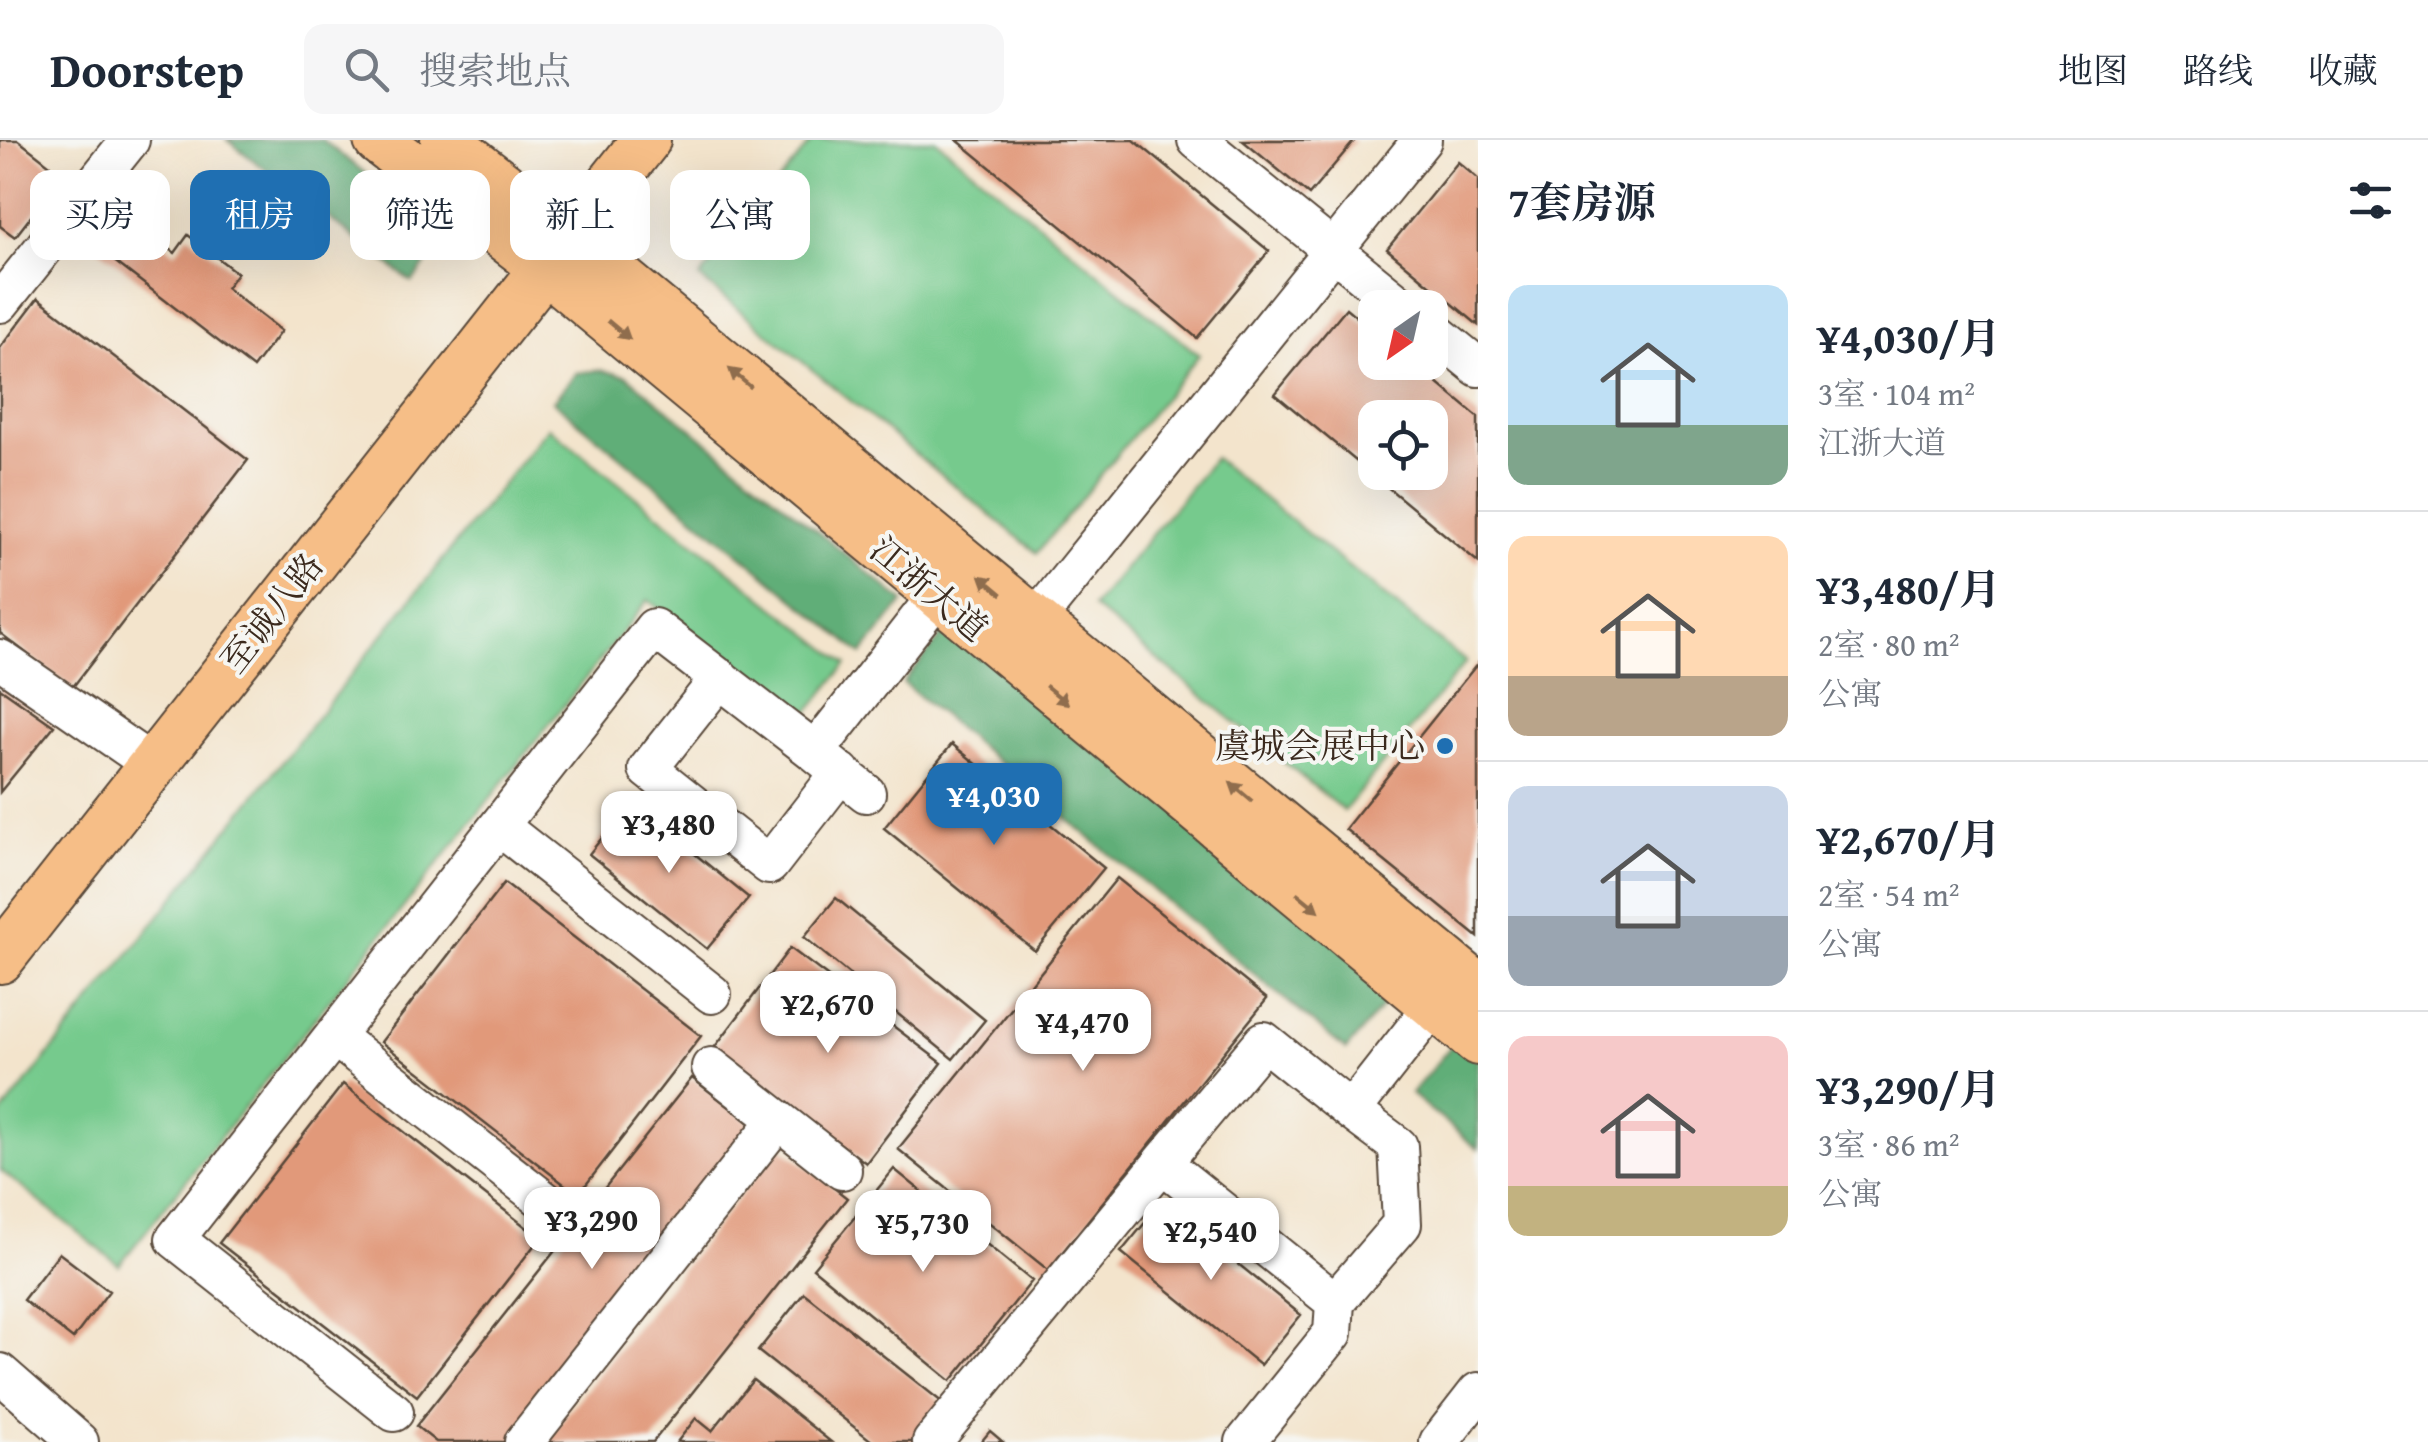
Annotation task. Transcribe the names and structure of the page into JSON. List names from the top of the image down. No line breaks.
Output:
{"streets":{"main road":["江浙大道","至诚八路"]},"places":["虞城会展中心"],"north":"bottom left","page":{"header":"Doorstep","search":"搜索地点","nav":["地图","路线","收藏"],"heading":"7套房源","chip":["买房","租房","筛选","新上","公寓"],"list":[{"name":"¥4,030/月","note":"3室 · 104 m² · 江浙大道"},{"name":"¥3,480/月","note":"2室 · 80 m² · 公寓"},{"name":"¥2,670/月","note":"2室 · 54 m² · 公寓"},{"name":"¥3,290/月","note":"3室 · 86 m² · 公寓"}],"price":["¥4,030","¥3,480","¥2,670","¥4,470","¥3,290","¥5,730","¥2,540"]}}
